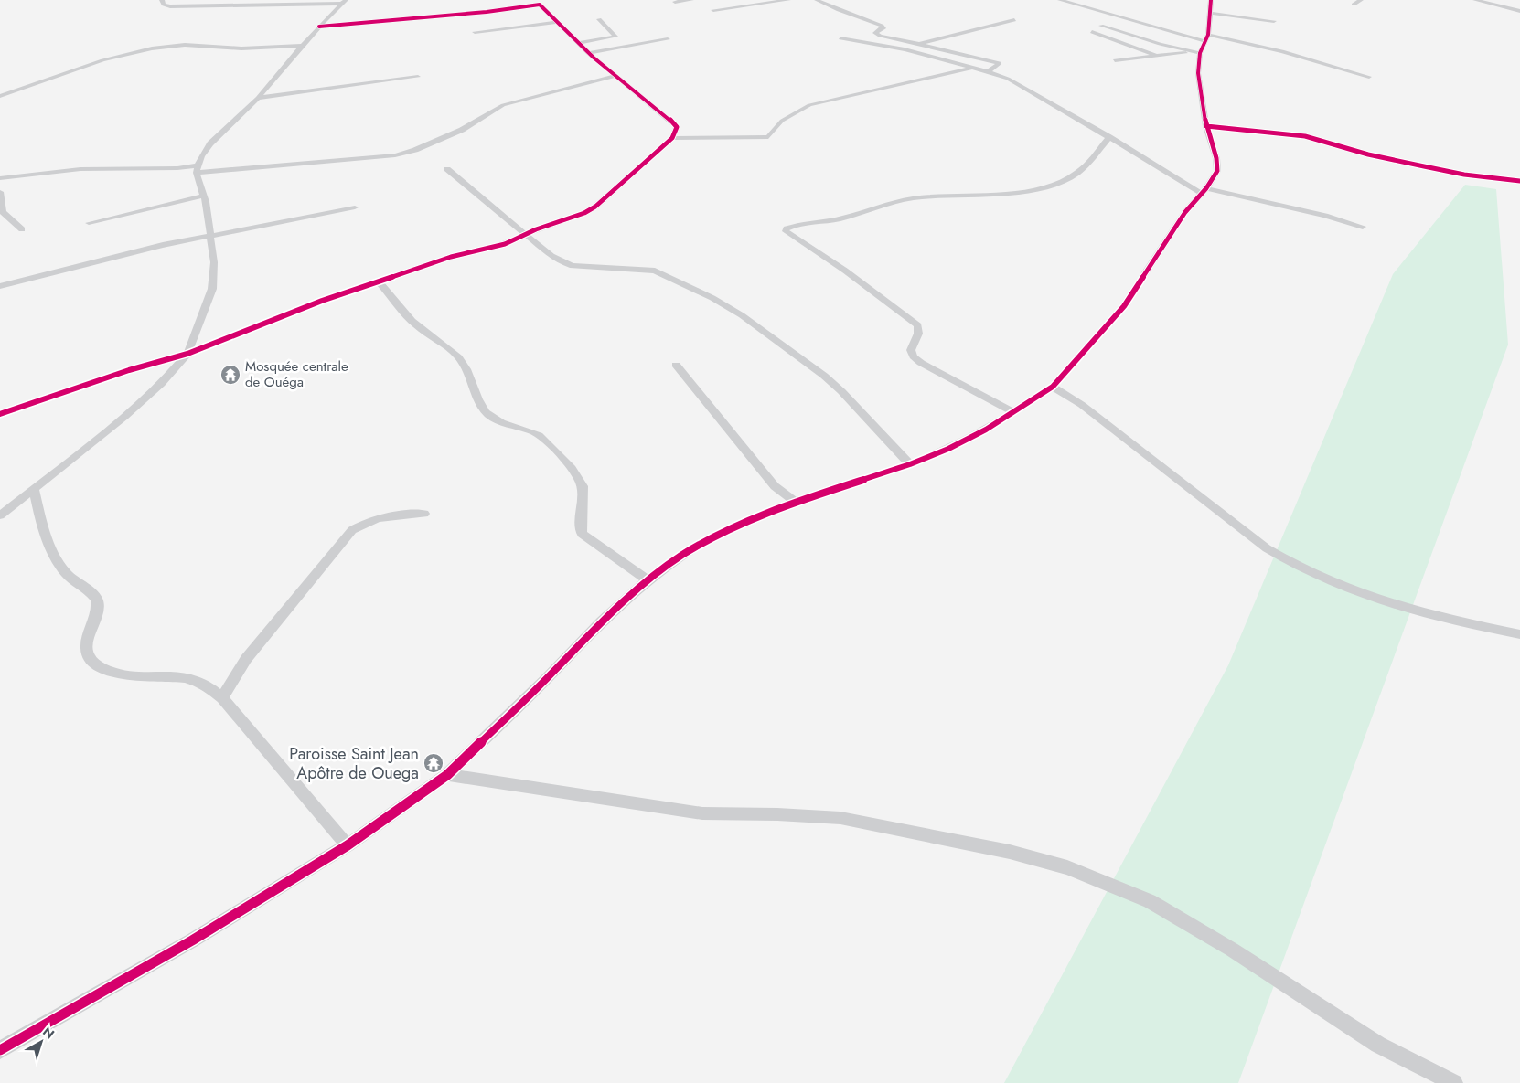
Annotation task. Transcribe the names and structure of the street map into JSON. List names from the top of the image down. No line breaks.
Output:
{"places":{"temple":["Mosquée centrale de Ouéga","Paroisse Saint Jean Apôtre de Ouega"]},"north":"top right"}
